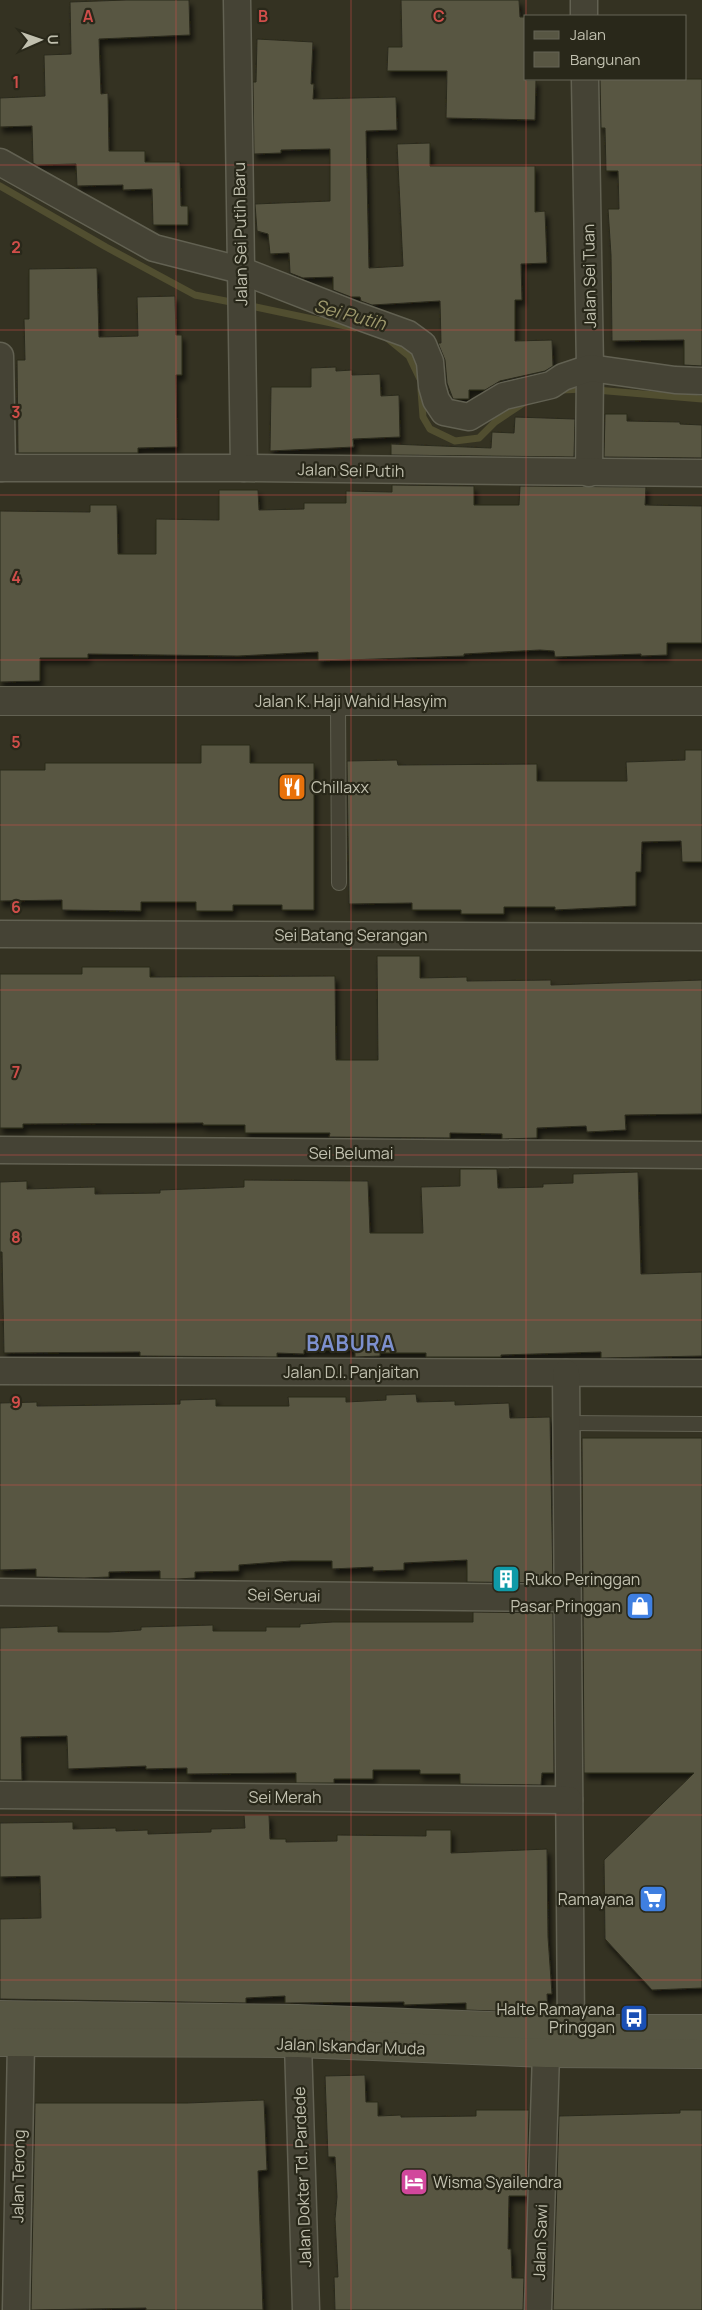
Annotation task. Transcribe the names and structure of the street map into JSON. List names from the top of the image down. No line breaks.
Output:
{"streets":{"main road":["Jalan Iskandar Muda"],"street":["Jalan Sei Putih Baru","Jalan Sei Tuan","Jalan Sei Putih","Jalan K. Haji Wahid Hasyim","Sei Batang Serangan","Sei Belumai","Jalan D.I. Panjaitan","Sei Seruai","Sei Merah","Jalan Terong","Jalan Dokter Td. Pardede","Jalan Sawi"]},"crossings":[["Jalan Sei Putih Baru","Jalan Sei Putih"],["Jalan Sei Tuan","Jalan Sei Putih"],["Jalan D.I. Panjaitan","Jalan Sawi"],["Sei Seruai","Jalan Sawi"],["Sei Merah","Jalan Sawi"],["Jalan Iskandar Muda","Jalan Terong"],["Jalan Iskandar Muda","Jalan Dokter Td. Pardede"],["Jalan Iskandar Muda","Jalan Sawi"]],"districts":["BABURA"],"water":["Sei Putih"],"places":{"restaurant":["Chillaxx"],"building":["Ruko Peringgan"],"shop":["Pasar Pringgan"],"supermarket":["Ramayana"],"bus stop":["Halte Ramayana Pringgan"],"hotel":["Wisma Syailendra"]},"legend":["Jalan","Bangunan"],"north":"right","grid":{"columns":["A","B","C"],"rows":["1","2","3","4","5","6","7","8","9"]}}
